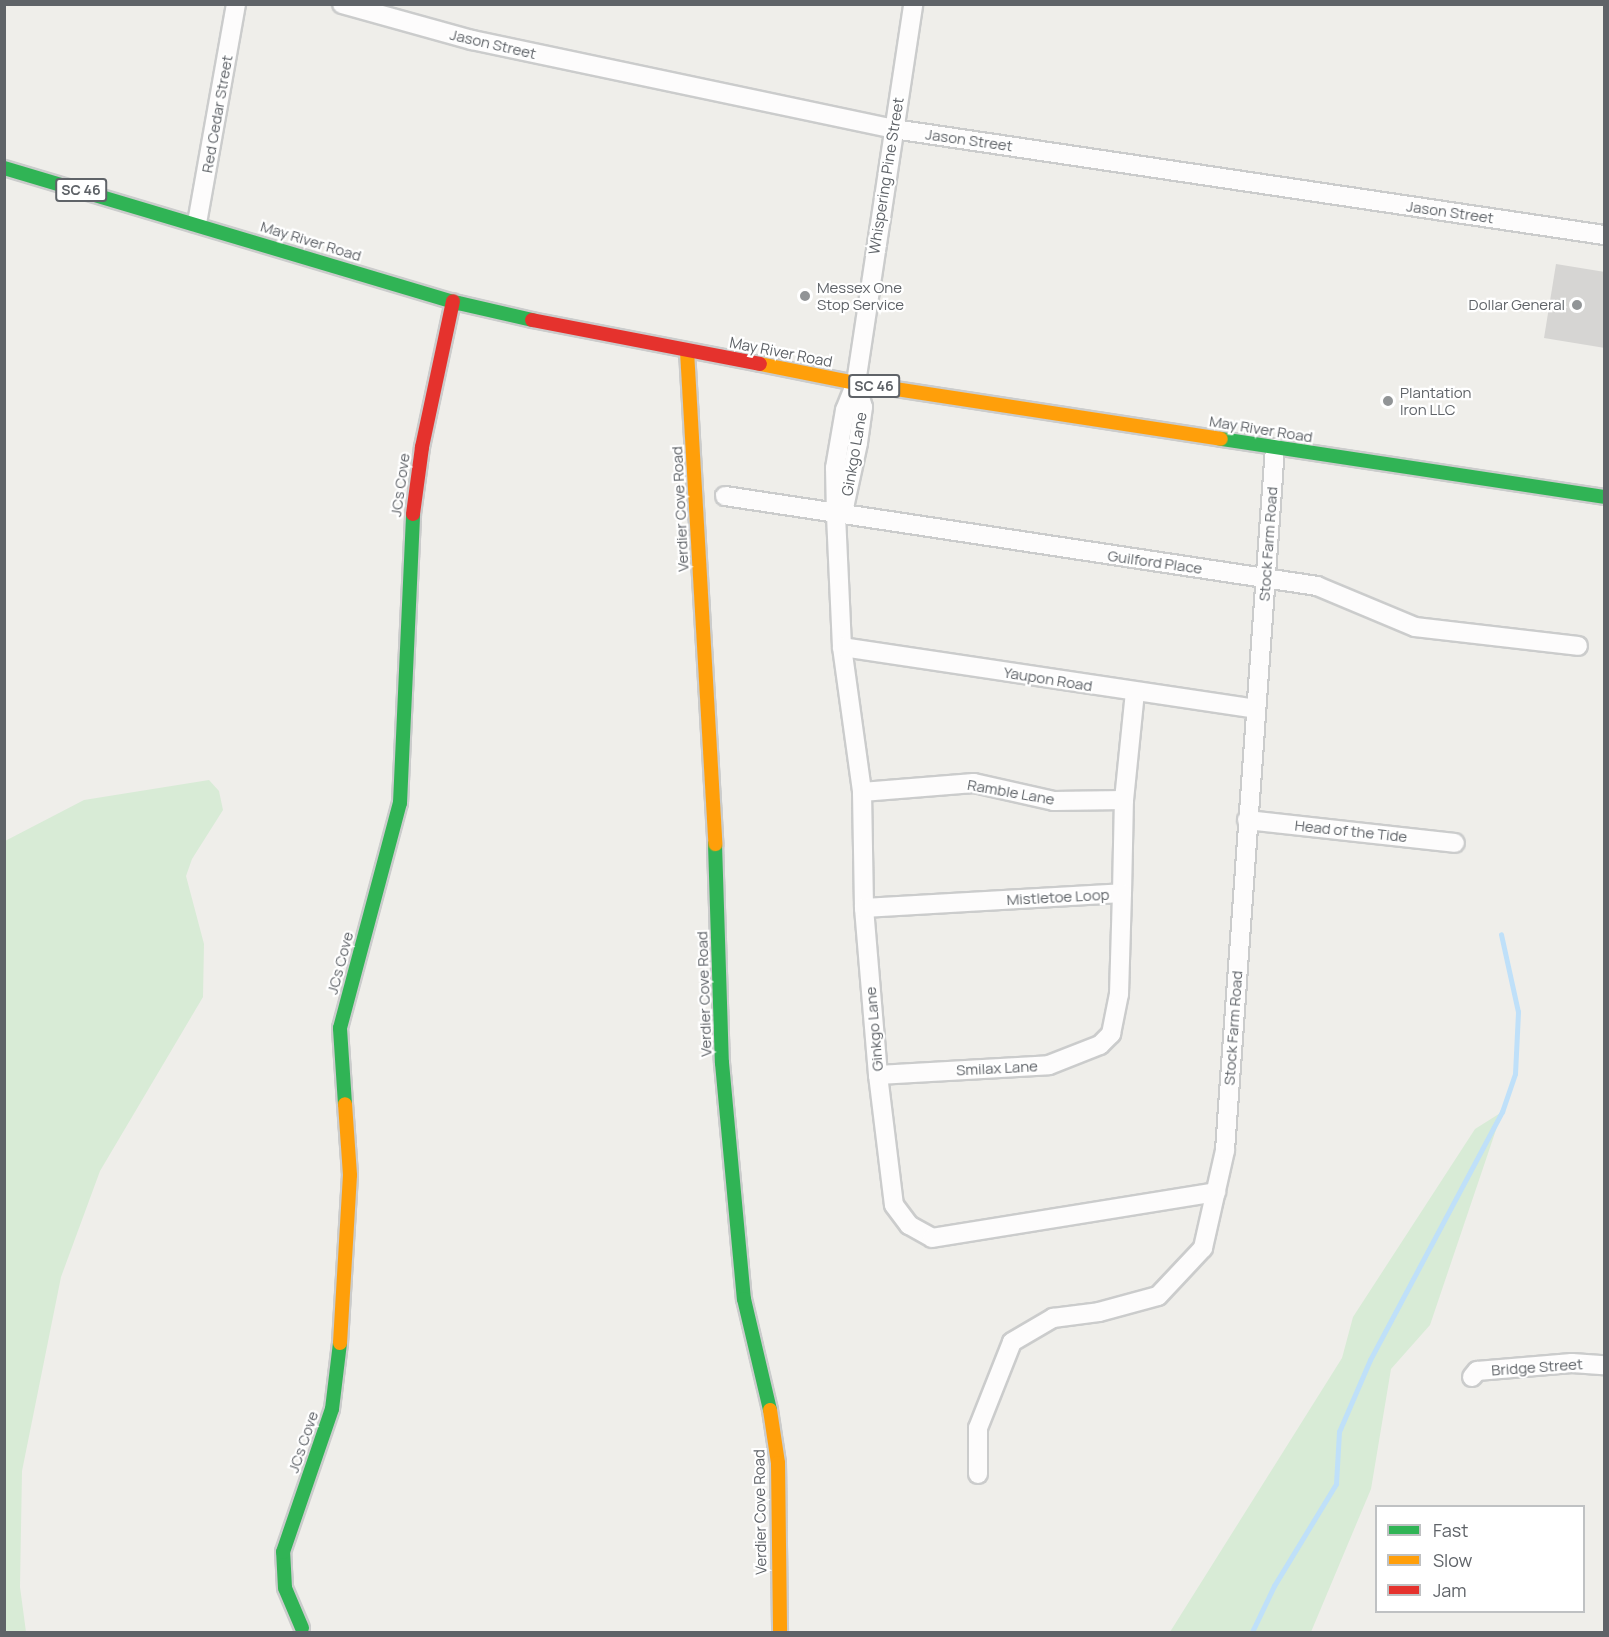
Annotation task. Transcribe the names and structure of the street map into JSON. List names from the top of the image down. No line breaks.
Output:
{"streets":{"street":["Jason Street","Red Cedar Street","Whispering Pine Street","SC 46","May River Road","Ginkgo Lane","JCs Cove","Verdier Cove Road","Stock Farm Road","Guilford Place","Yaupon Road","Ramble Lane","Head of the Tide","Mistletoe Loop","Smilax Lane","Bridge Street"]},"crossings":[["Jason Street","Whispering Pine Street"],["Red Cedar Street","May River Road"],["Whispering Pine Street","May River Road"],["Whispering Pine Street","Ginkgo Lane"],["May River Road","Ginkgo Lane"],["May River Road","JCs Cove"],["May River Road","Verdier Cove Road"],["May River Road","Stock Farm Road"],["Ginkgo Lane","Stock Farm Road"],["Ginkgo Lane","Guilford Place"],["Ginkgo Lane","Yaupon Road"],["Ginkgo Lane","Ramble Lane"],["Ginkgo Lane","Mistletoe Loop"],["Ginkgo Lane","Smilax Lane"],["Stock Farm Road","Guilford Place"],["Stock Farm Road","Yaupon Road"],["Stock Farm Road","Head of the Tide"],["Yaupon Road","Mistletoe Loop"],["Ramble Lane","Mistletoe Loop"],["Mistletoe Loop","Smilax Lane"]],"places":["Messex One Stop Service","Dollar General","Plantation Iron LLC"],"legend":["Fast","Slow","Jam"]}
